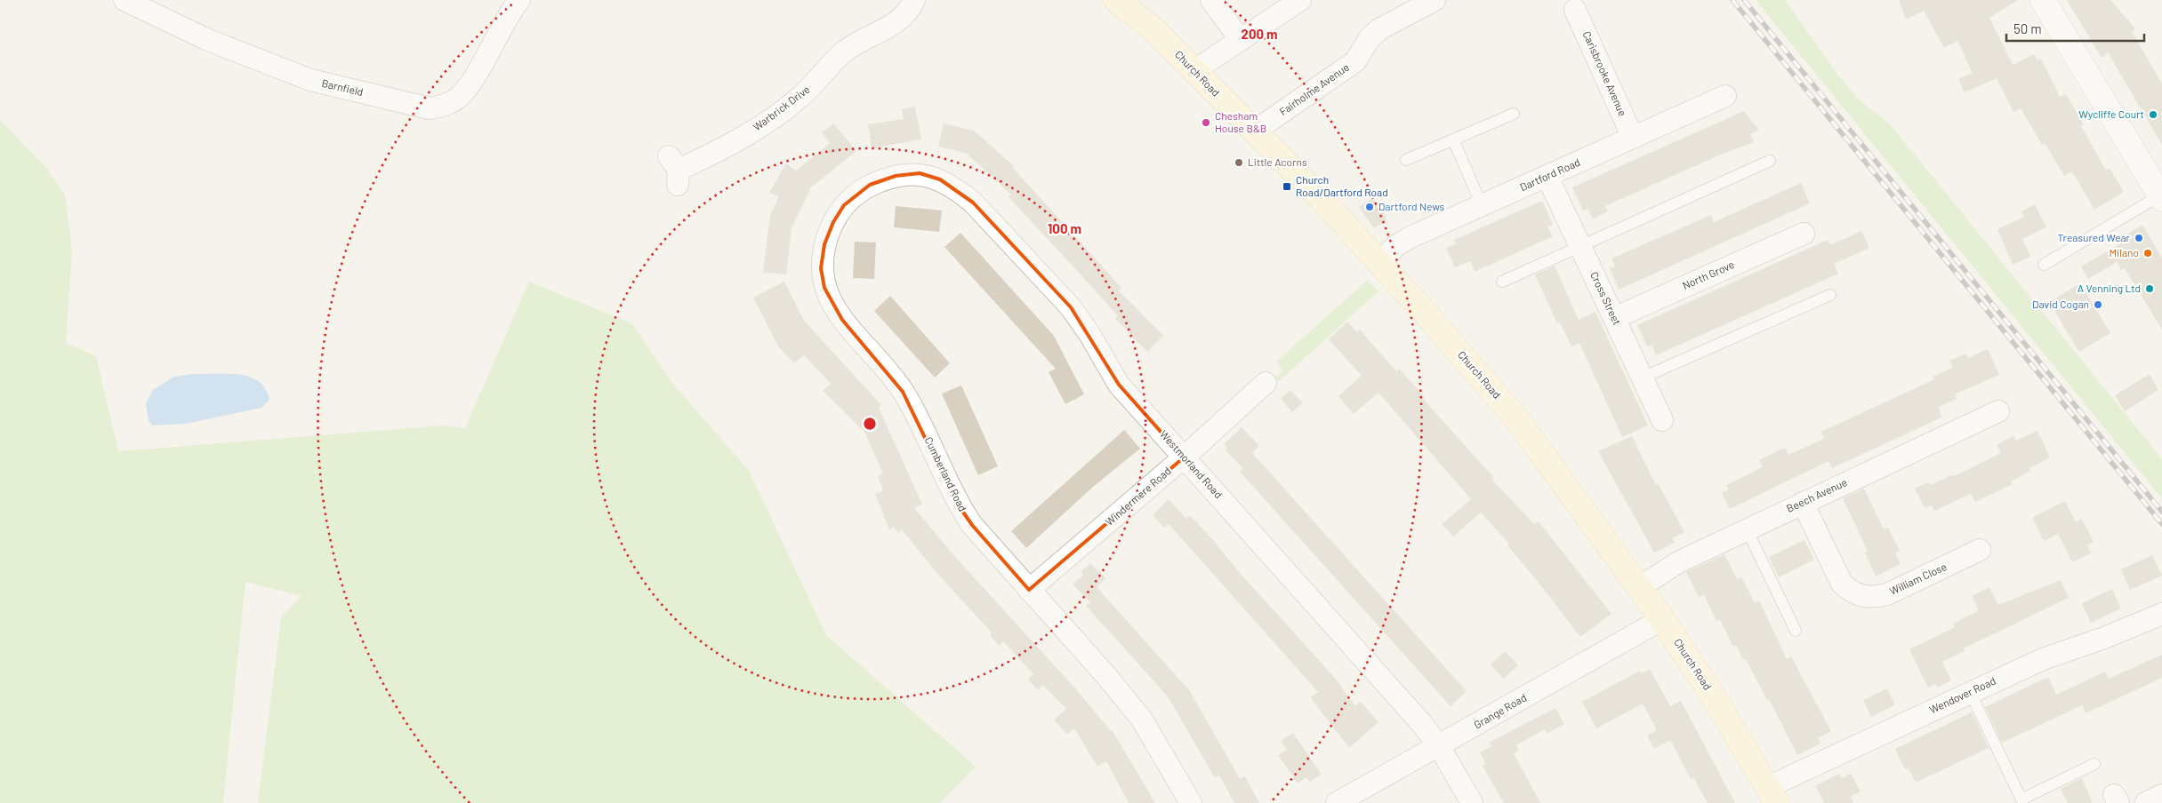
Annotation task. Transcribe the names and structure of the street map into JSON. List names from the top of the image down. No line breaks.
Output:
{"streets":{"main road":["Church Road"],"street":["Carisbrooke Avenue","Barnfield","Fairholme Avenue","Warbrick Drive","Dartford Road","North Grove","Cross Street","Westmorland Road","Cumberland Road","Beech Avenue","Windermere Road","William Close","Wendover Road","Grange Road"]},"crossings":[["Church Road","Fairholme Avenue"],["Church Road","Dartford Road"],["Church Road","Beech Avenue"],["Church Road","Wendover Road"],["Church Road","Grange Road"],["Carisbrooke Avenue","Dartford Road"],["Dartford Road","Cross Street"],["North Grove","Cross Street"],["Westmorland Road","Cumberland Road"],["Westmorland Road","Windermere Road"],["Westmorland Road","Grange Road"],["Cumberland Road","Windermere Road"],["Beech Avenue","William Close"]],"places":{"other":["Wycliffe Court","Chesham House B&B","Little Acorns","Dartford News","Treasured Wear","Milano","A Venning Ltd","David Cogan"],"transit":["Church Road/Dartford Road"]},"scale_bar":"50 m","rings":["200 m","100 m"]}
